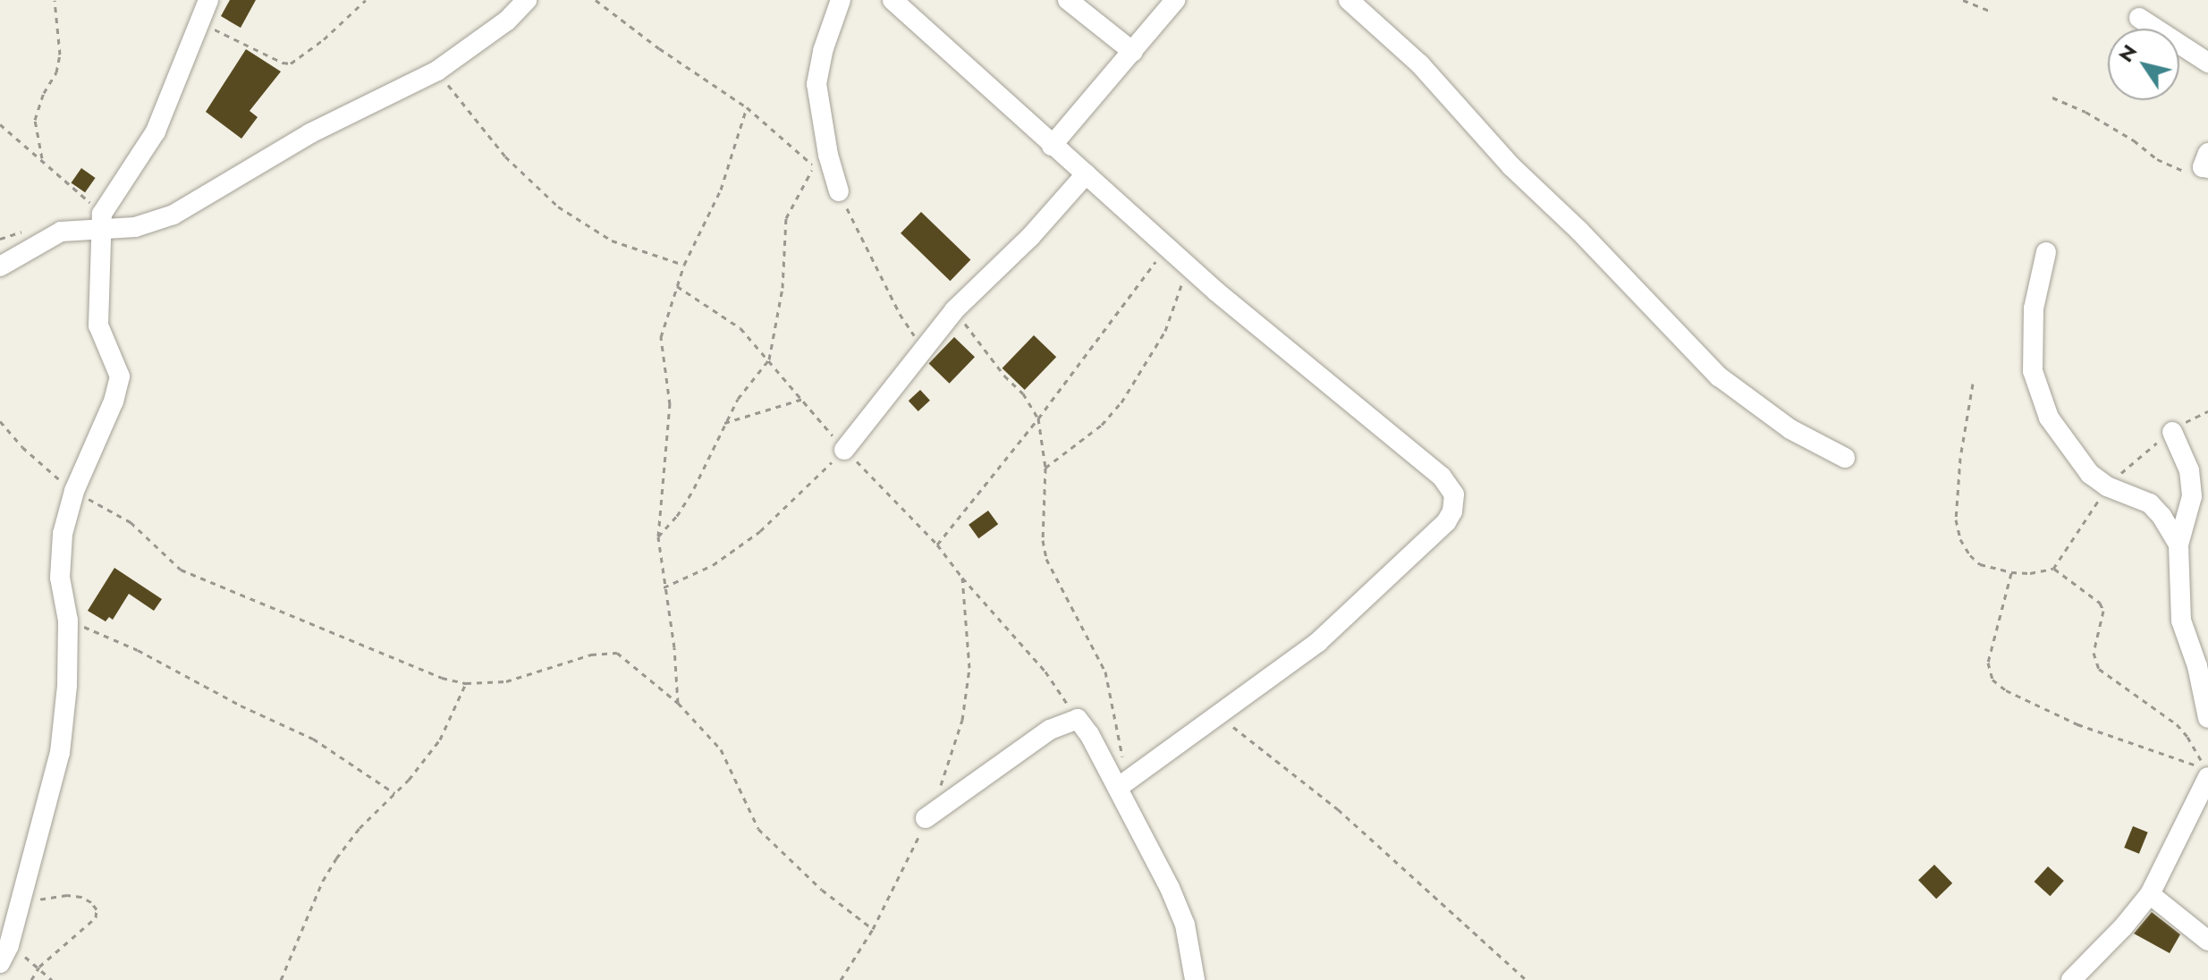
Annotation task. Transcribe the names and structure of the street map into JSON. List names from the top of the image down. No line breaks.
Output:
{"north":"top left"}
